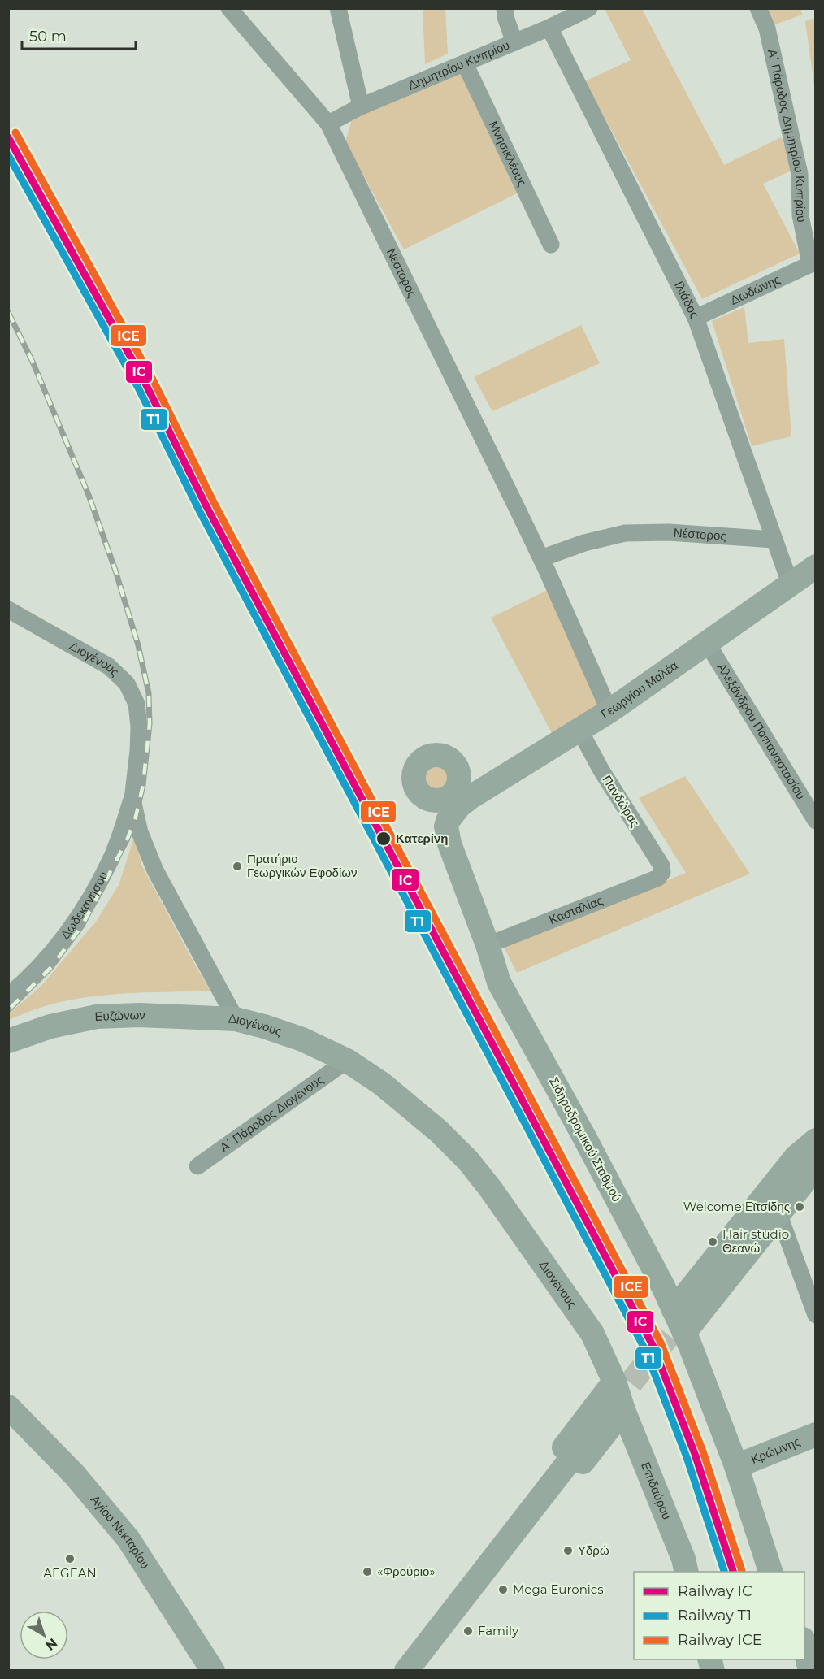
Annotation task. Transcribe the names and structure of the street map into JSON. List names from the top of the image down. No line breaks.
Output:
{"streets":{"street":["Δημητρίου Κυπρίου","Α΄ Πάροδος Δημητρίου Κυπρίου","Μνησικλέους","Νέστορος","Δωδώνης","Ιλιάδος","Διογένους","Γεωργίου Μαλέα","Αλεξάνδρου Παπαναστασίου","Πανδώρας","Δωδεκανήσου","Κασταλίας","Ευζώνων","Α΄ Πάροδος Διογένους","Σιδηροδρομικού Σταθμού","Κρώμνης","Επιδαύρου","Αγίου Νεκταρίου"]},"crossings":[["Δημητρίου Κυπρίου","Μνησικλέους"],["Δημητρίου Κυπρίου","Νέστορος"],["Δημητρίου Κυπρίου","Ιλιάδος"],["Α΄ Πάροδος Δημητρίου Κυπρίου","Δωδώνης"],["Νέστορος","Ιλιάδος"],["Νέστορος","Γεωργίου Μαλέα"],["Δωδώνης","Ιλιάδος"],["Ιλιάδος","Γεωργίου Μαλέα"],["Διογένους","Δωδεκανήσου"],["Διογένους","Ευζώνων"],["Διογένους","Α΄ Πάροδος Διογένους"],["Διογένους","Επιδαύρου"],["Γεωργίου Μαλέα","Αλεξάνδρου Παπαναστασίου"],["Γεωργίου Μαλέα","Πανδώρας"],["Γεωργίου Μαλέα","Σιδηροδρομικού Σταθμού"],["Πανδώρας","Κασταλίας"],["Κασταλίας","Σιδηροδρομικού Σταθμού"],["Σιδηροδρομικού Σταθμού","Κρώμνης"]],"places":["Κατερίνη","Πρατήριο Γεωργικών Εφοδίων","Welcome Eϊτσίδης","Hair studio Θεανώ","Υδρώ","AEGEAN","«Φρούριο»","Mega Euronics","Family"],"lines":["rail line ICE","rail line IC","rail line T1"],"legend":["Railway IC","Railway T1","Railway ICE"],"scale_bar":"50 m","north":"bottom right"}
